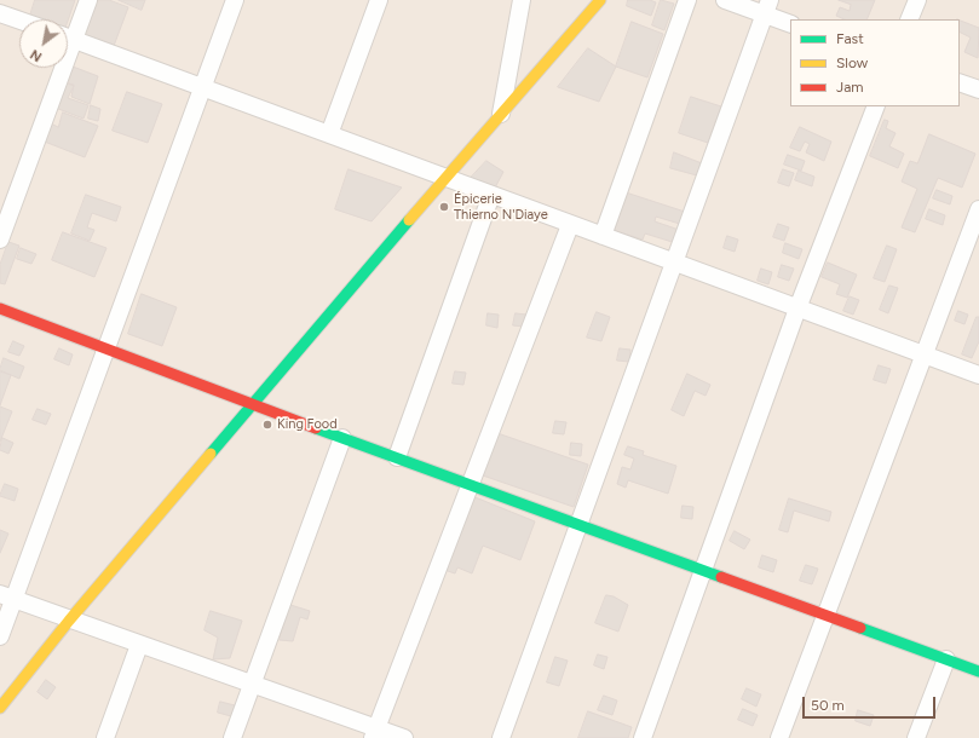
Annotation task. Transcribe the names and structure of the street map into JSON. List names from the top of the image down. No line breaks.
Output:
{"places":["Épicerie Thierno N'Diaye","King Food"],"legend":["Fast","Slow","Jam"],"scale_bar":"50 m","north":"bottom left"}
